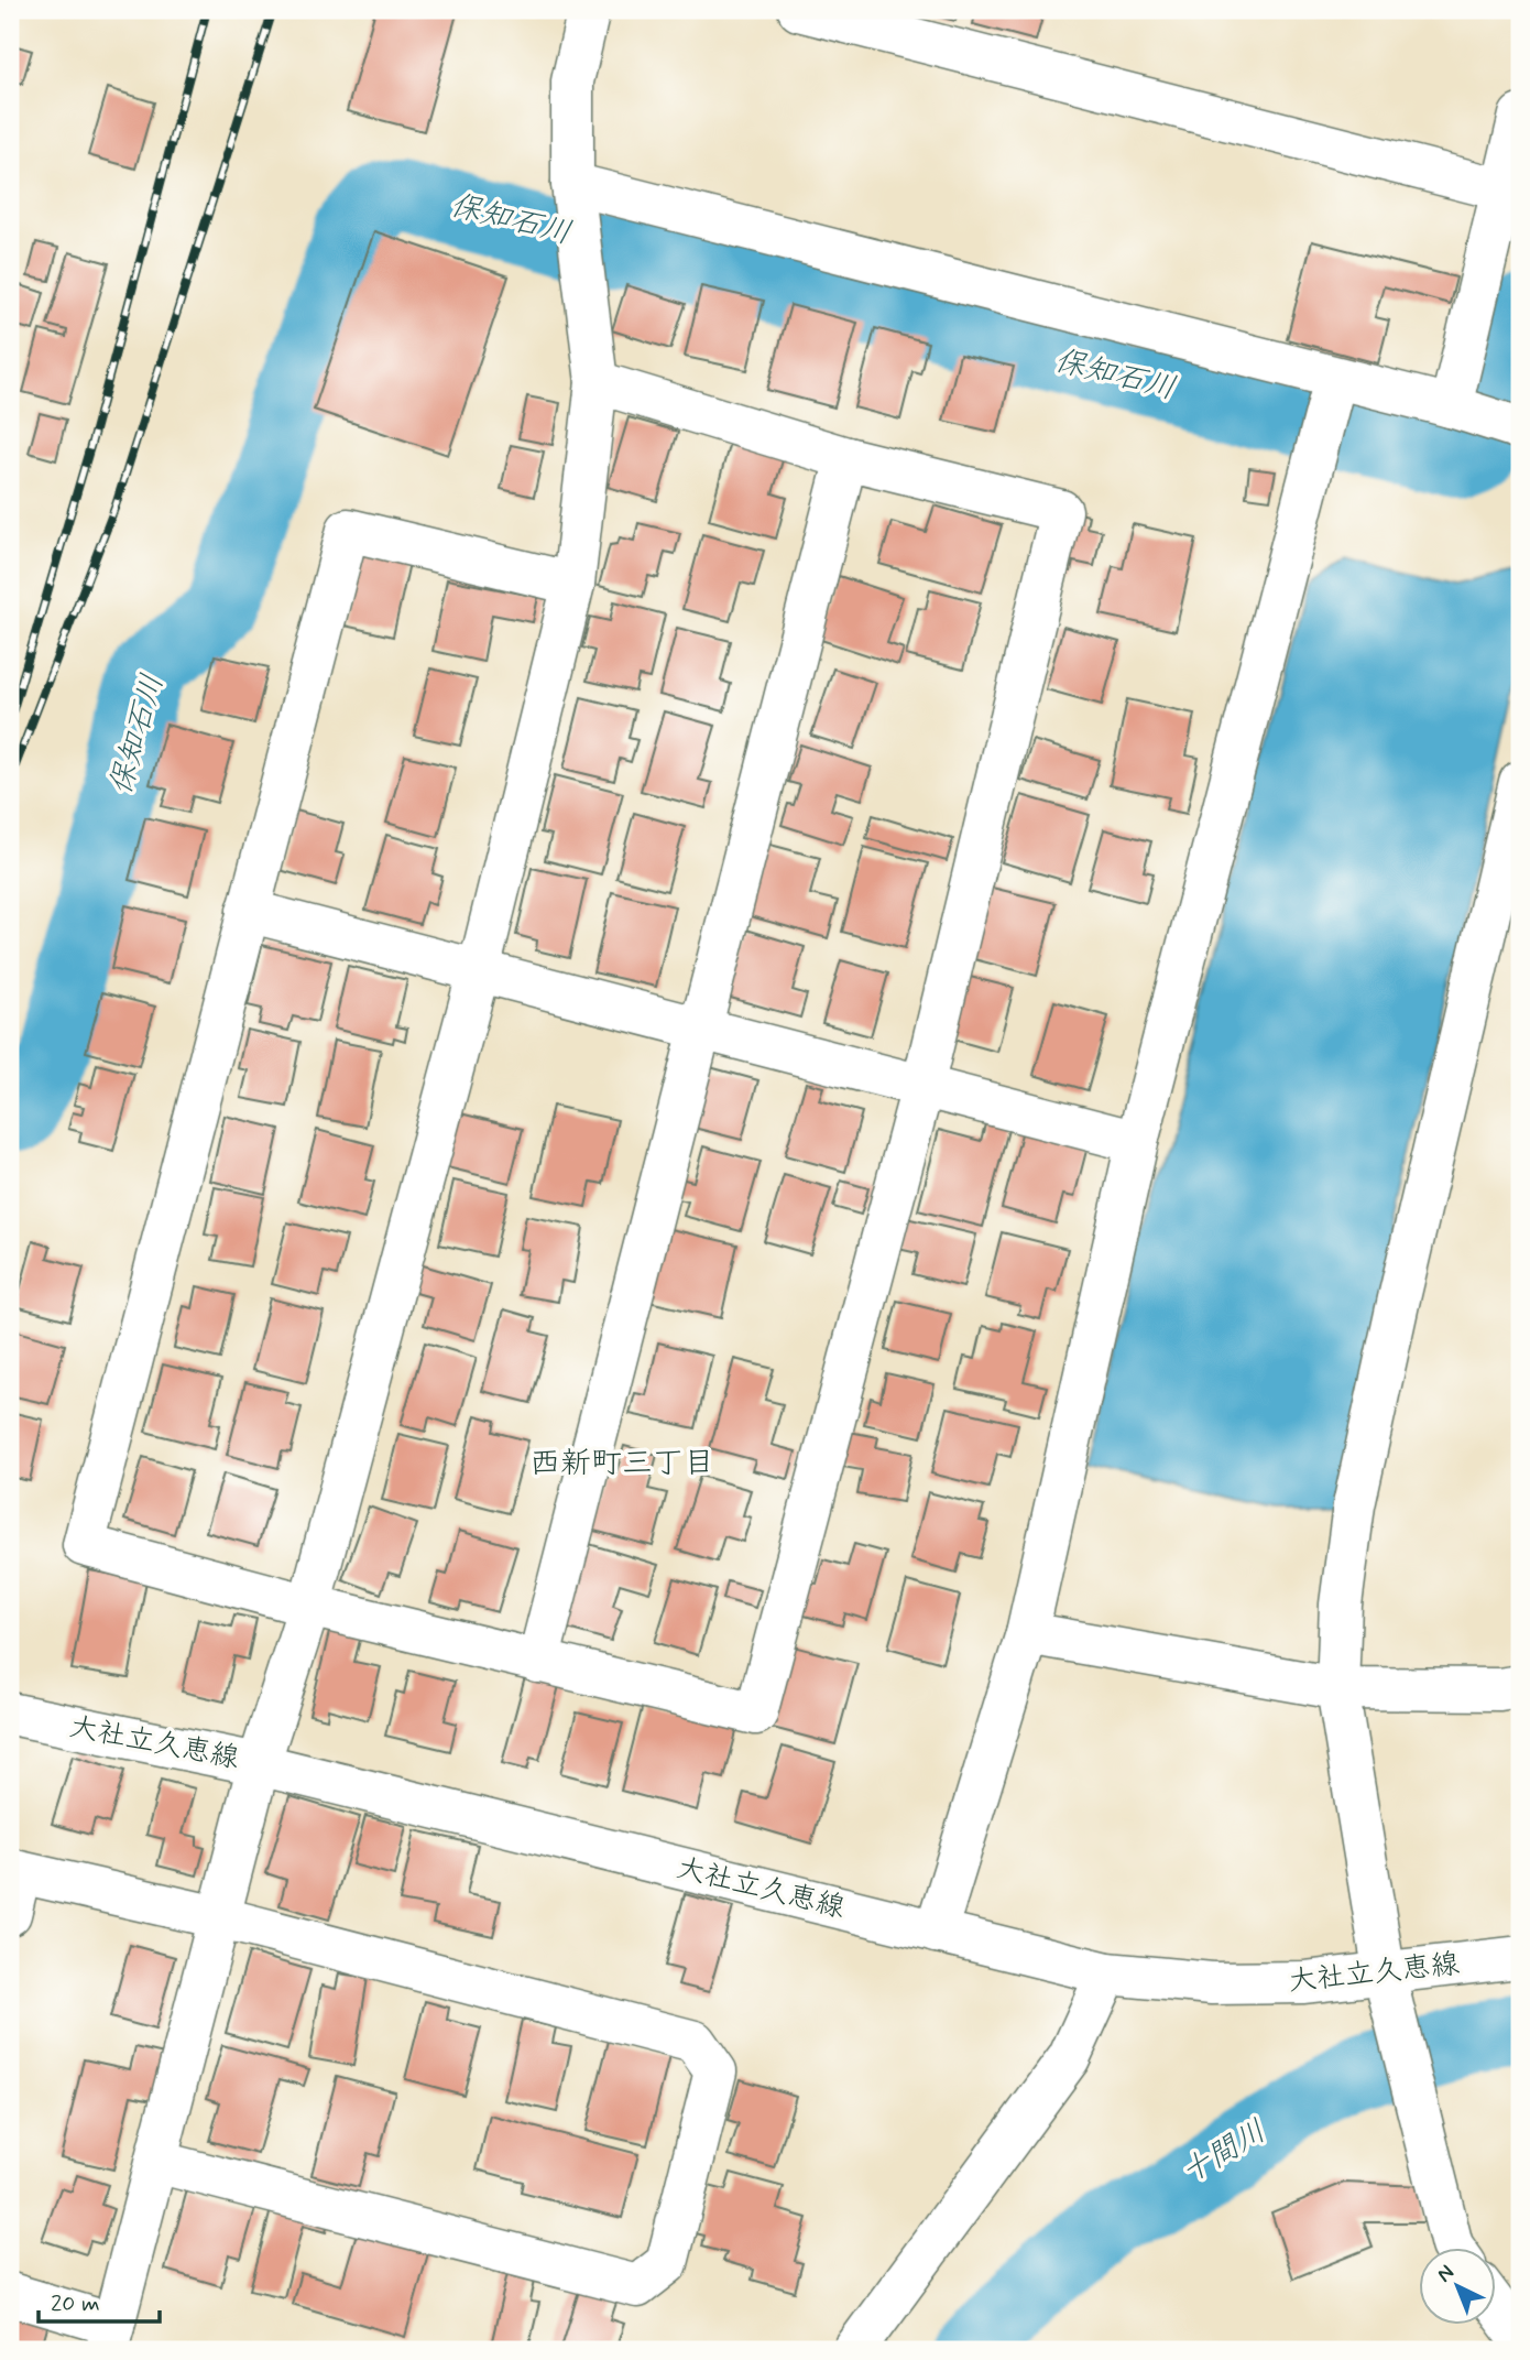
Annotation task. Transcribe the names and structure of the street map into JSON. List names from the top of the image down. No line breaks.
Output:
{"streets":{"street":["大社立久恵線"]},"districts":["西新町三丁目"],"water":["保知石川","十間川"],"scale_bar":"20 m","north":"top left"}
